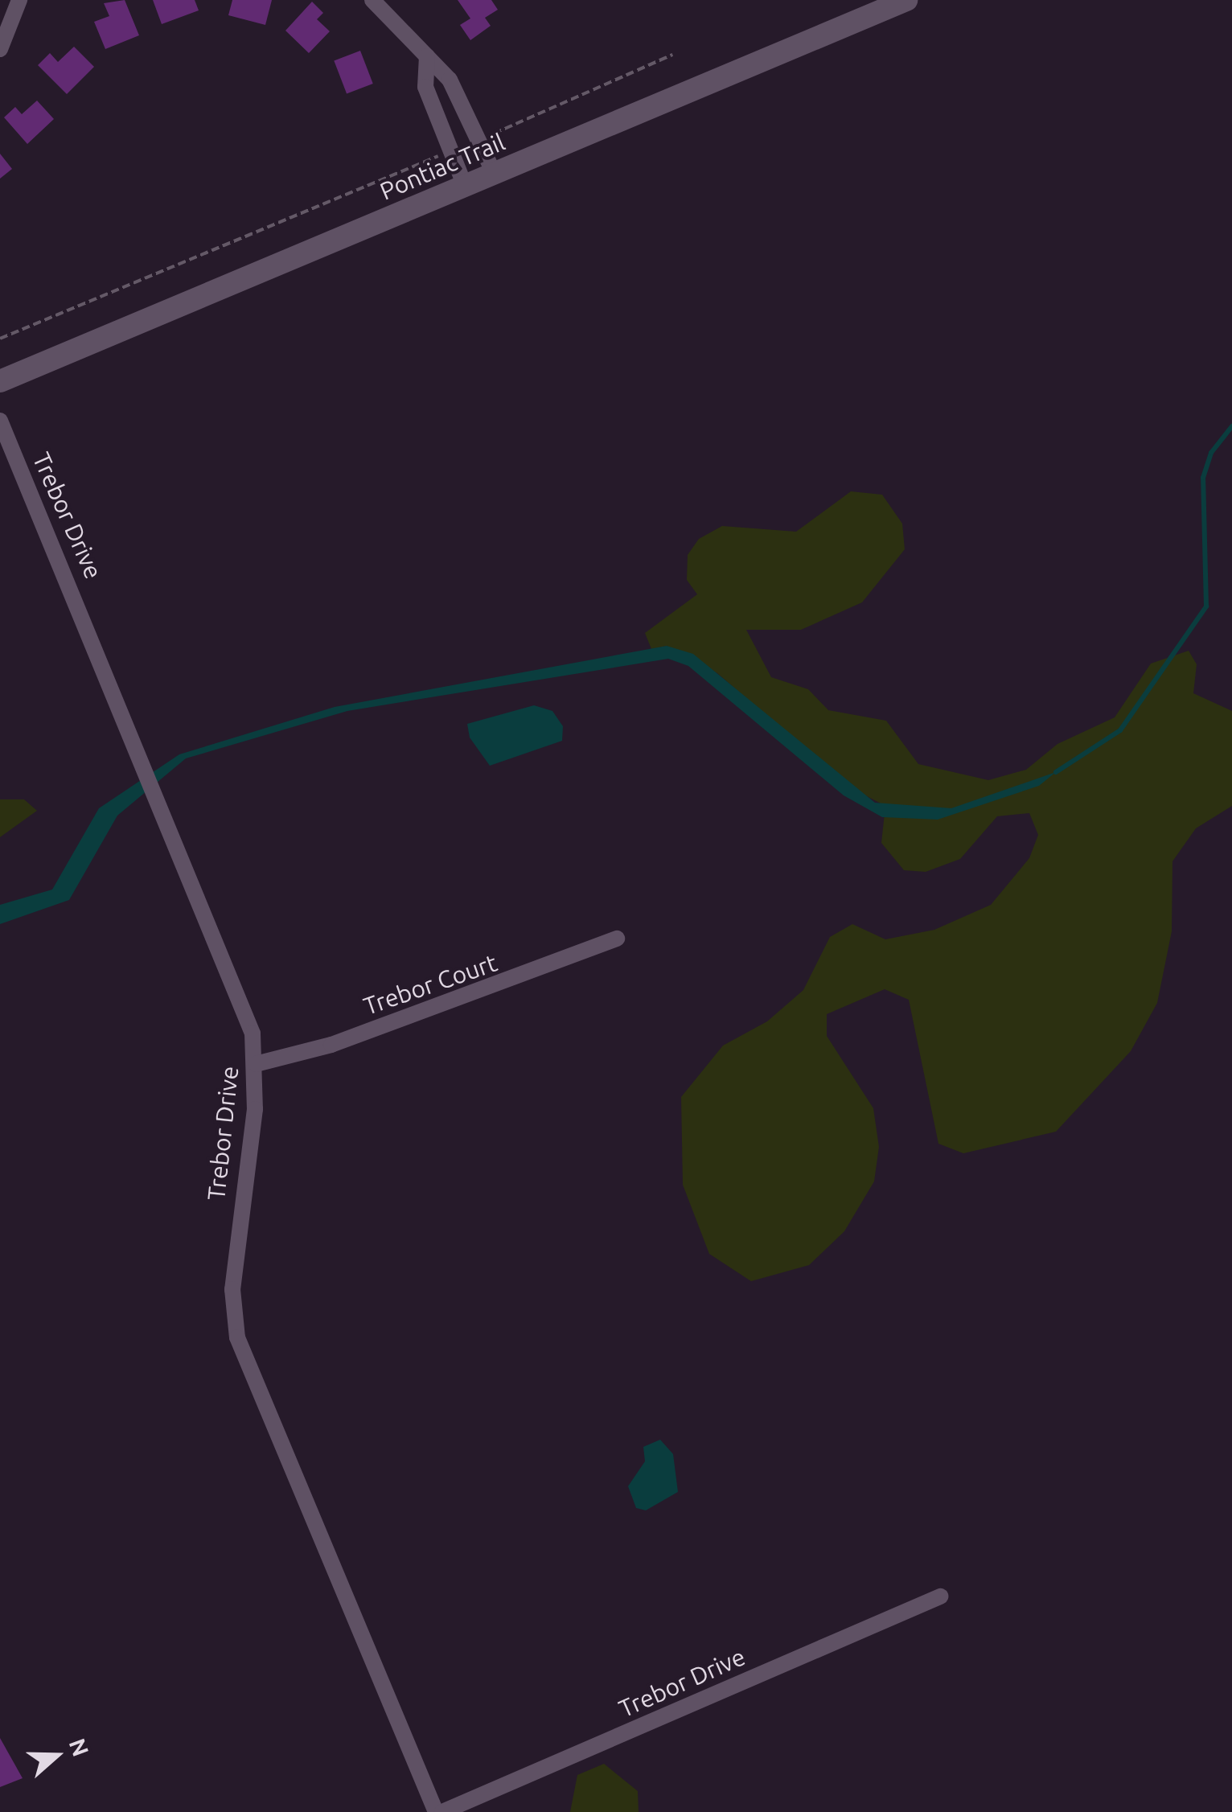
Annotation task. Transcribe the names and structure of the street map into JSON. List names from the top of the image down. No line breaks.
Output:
{"streets":{"main road":["Pontiac Trail"],"street":["Trebor Drive","Trebor Court"]},"crossings":[["Trebor Drive","Trebor Court"]],"north":"right"}
